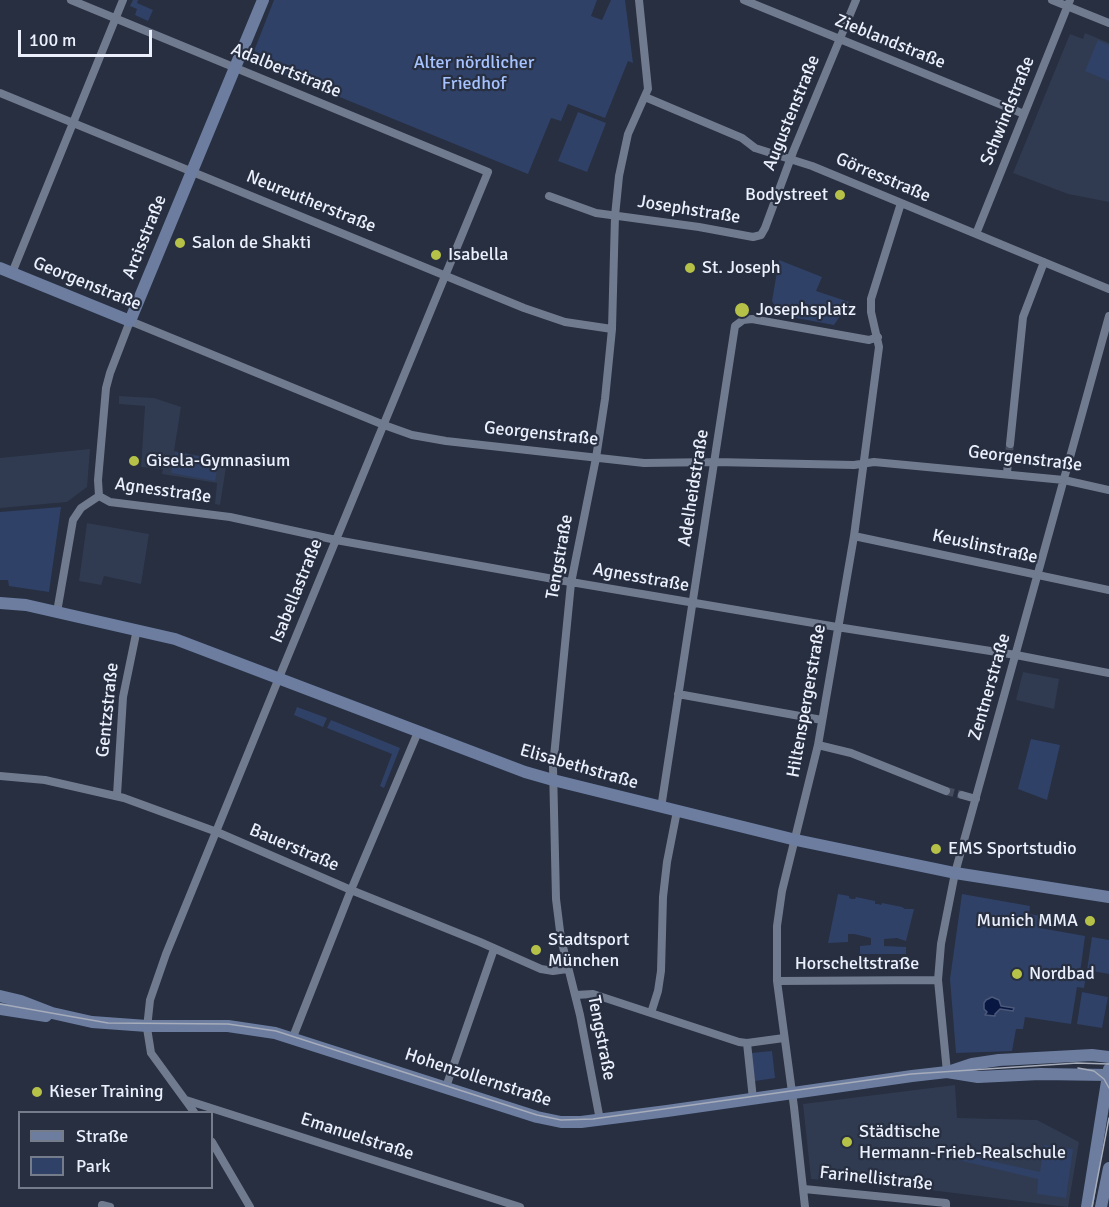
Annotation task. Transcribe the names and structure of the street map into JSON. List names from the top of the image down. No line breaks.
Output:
{"streets":{"main road":["Arcisstraße","Georgenstraße","Elisabethstraße","Hohenzollernstraße"],"street":["Zieblandstraße","Adalbertstraße","Schwindstraße","Augustenstraße","Görresstraße","Neureutherstraße","Josephstraße","Adelheidstraße","Agnesstraße","Keuslinstraße","Tengstraße","Isabellastraße","Zentnerstraße","Hiltenspergerstraße","Gentzstraße","Bauerstraße","Horscheltstraße","Emanuelstraße","Farinellistraße"]},"crossings":[["Zieblandstraße","Schwindstraße"],["Zieblandstraße","Augustenstraße"],["Adalbertstraße","Arcisstraße"],["Adalbertstraße","Isabellastraße"],["Schwindstraße","Görresstraße"],["Augustenstraße","Görresstraße"],["Augustenstraße","Josephstraße"],["Görresstraße","Tengstraße"],["Görresstraße","Hiltenspergerstraße"],["Neureutherstraße","Arcisstraße"],["Neureutherstraße","Tengstraße"],["Neureutherstraße","Isabellastraße"],["Josephstraße","Tengstraße"],["Arcisstraße","Georgenstraße"],["Arcisstraße","Agnesstraße"],["Georgenstraße","Adelheidstraße"],["Georgenstraße","Tengstraße"],["Georgenstraße","Isabellastraße"],["Georgenstraße","Zentnerstraße"],["Georgenstraße","Hiltenspergerstraße"],["Adelheidstraße","Agnesstraße"],["Adelheidstraße","Hiltenspergerstraße"],["Adelheidstraße","Elisabethstraße"],["Agnesstraße","Tengstraße"],["Agnesstraße","Isabellastraße"],["Agnesstraße","Zentnerstraße"],["Agnesstraße","Hiltenspergerstraße"],["Keuslinstraße","Zentnerstraße"],["Keuslinstraße","Hiltenspergerstraße"],["Tengstraße","Elisabethstraße"],["Tengstraße","Bauerstraße"],["Tengstraße","Hohenzollernstraße"],["Isabellastraße","Elisabethstraße"],["Isabellastraße","Bauerstraße"],["Isabellastraße","Hohenzollernstraße"],["Isabellastraße","Emanuelstraße"],["Zentnerstraße","Elisabethstraße"],["Zentnerstraße","Horscheltstraße"],["Zentnerstraße","Hohenzollernstraße"],["Hiltenspergerstraße","Elisabethstraße"],["Hiltenspergerstraße","Horscheltstraße"],["Hiltenspergerstraße","Hohenzollernstraße"],["Hiltenspergerstraße","Farinellistraße"],["Gentzstraße","Elisabethstraße"],["Gentzstraße","Bauerstraße"]],"parks":["Alter nördlicher Friedhof"],"places":["Bodystreet","Salon de Shakti","Isabella","St. Joseph","Josephsplatz","Gisela-Gymnasium","EMS Sportstudio","Munich MMA","Stadtsport München","Nordbad","Kieser Training","Städtische Hermann-Frieb-Realschule"],"legend":["Straße","Park"],"scale_bar":"100 m"}
